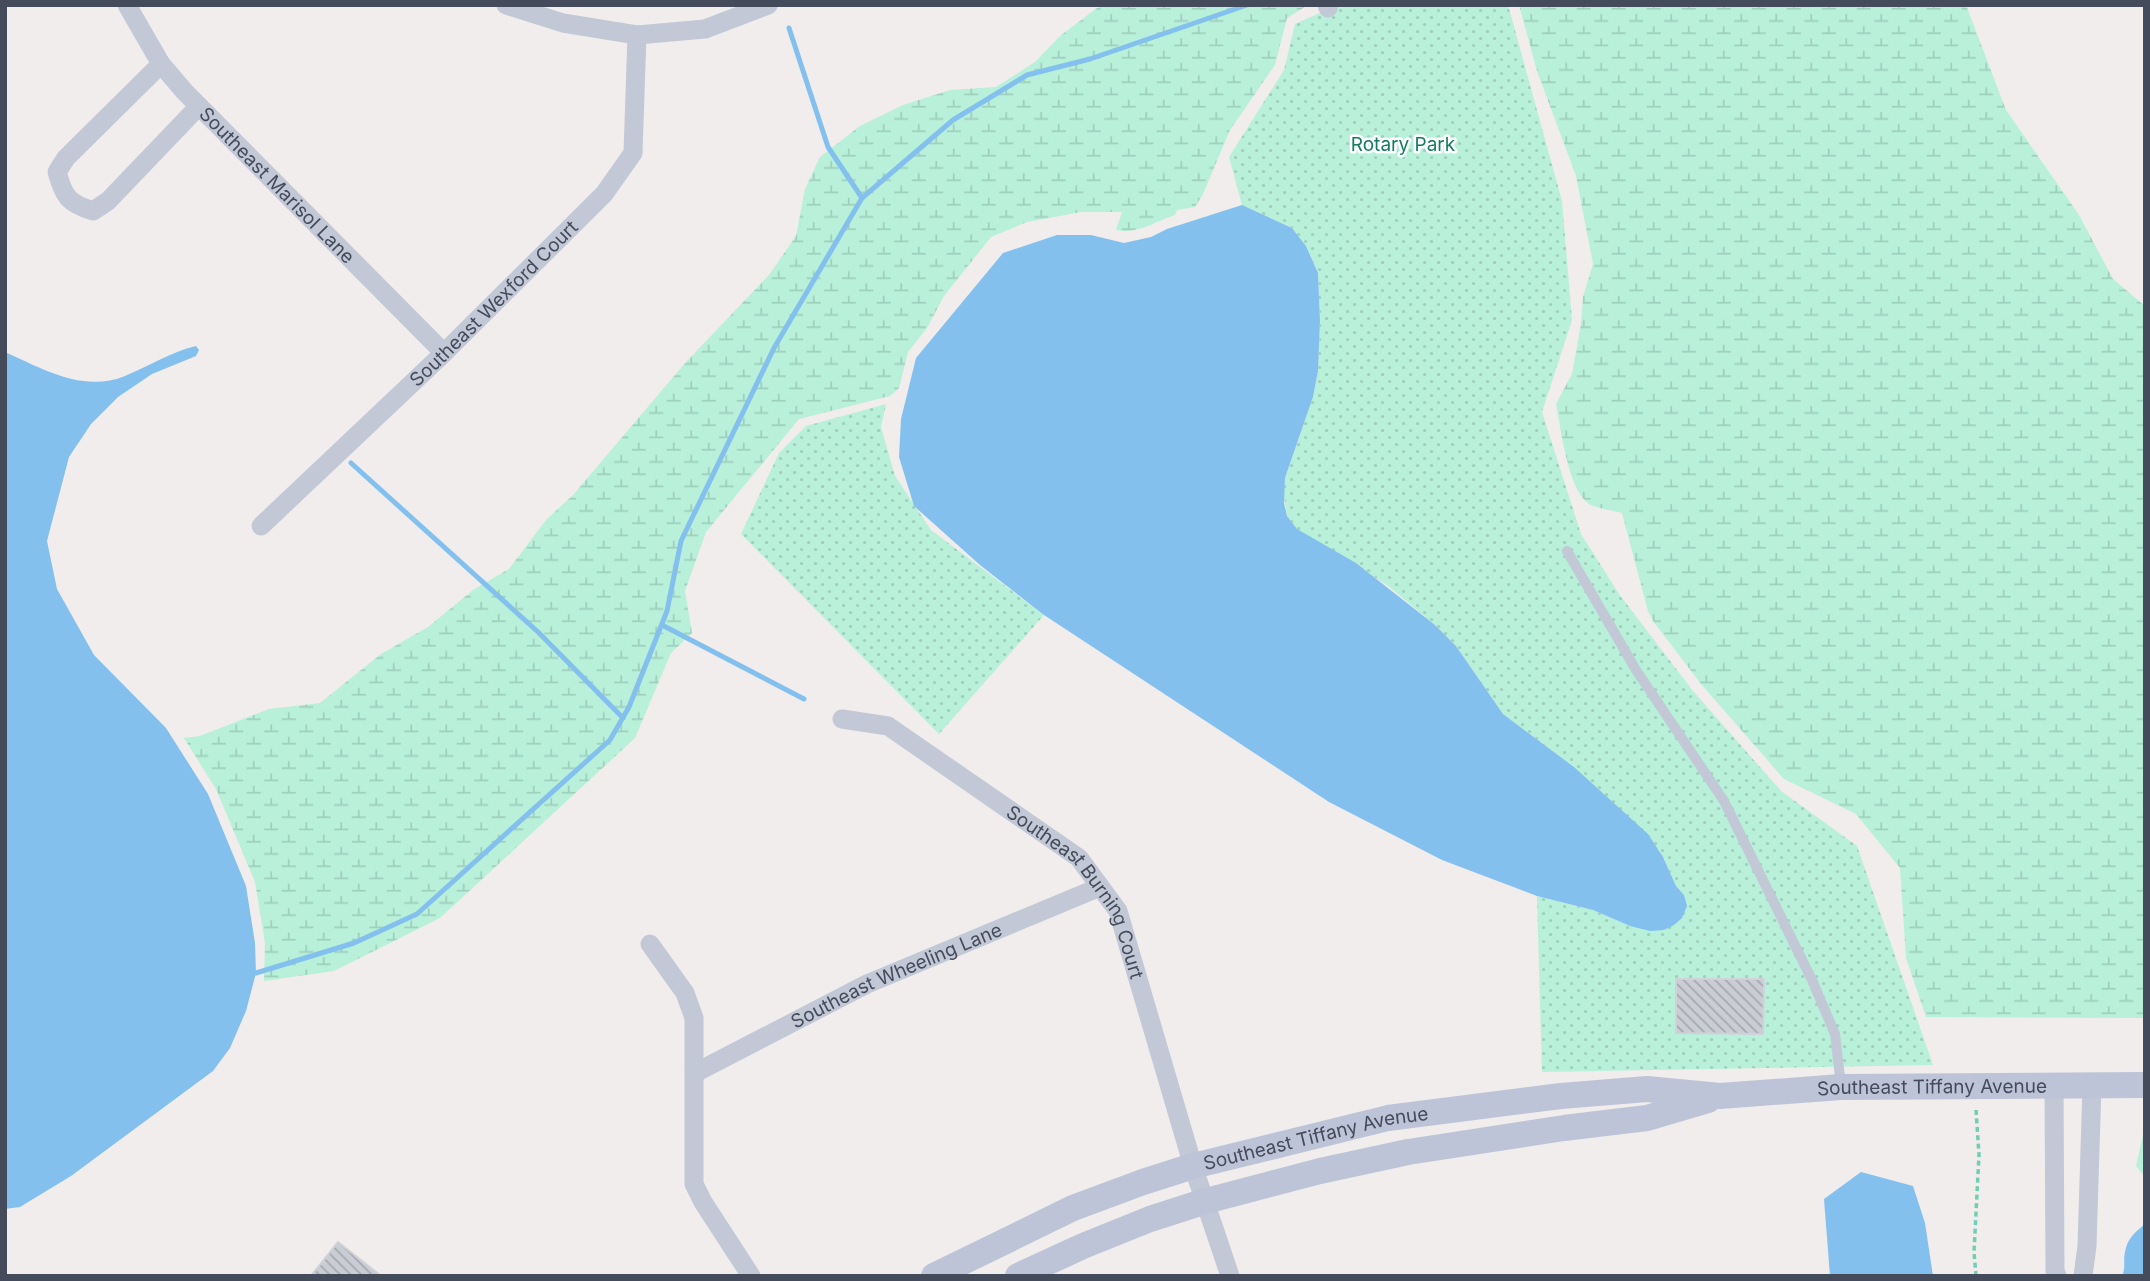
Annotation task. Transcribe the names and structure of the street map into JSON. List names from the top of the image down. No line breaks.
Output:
{"streets":{"street":["Southeast Marisol Lane","Southeast Wexford Court","Southeast Burning Court","Southeast Wheeling Lane","Southeast Tiffany Avenue"]},"crossings":[["Southeast Marisol Lane","Southeast Wexford Court"],["Southeast Burning Court","Southeast Wheeling Lane"],["Southeast Burning Court","Southeast Tiffany Avenue"]],"parks":["Rotary Park"]}
